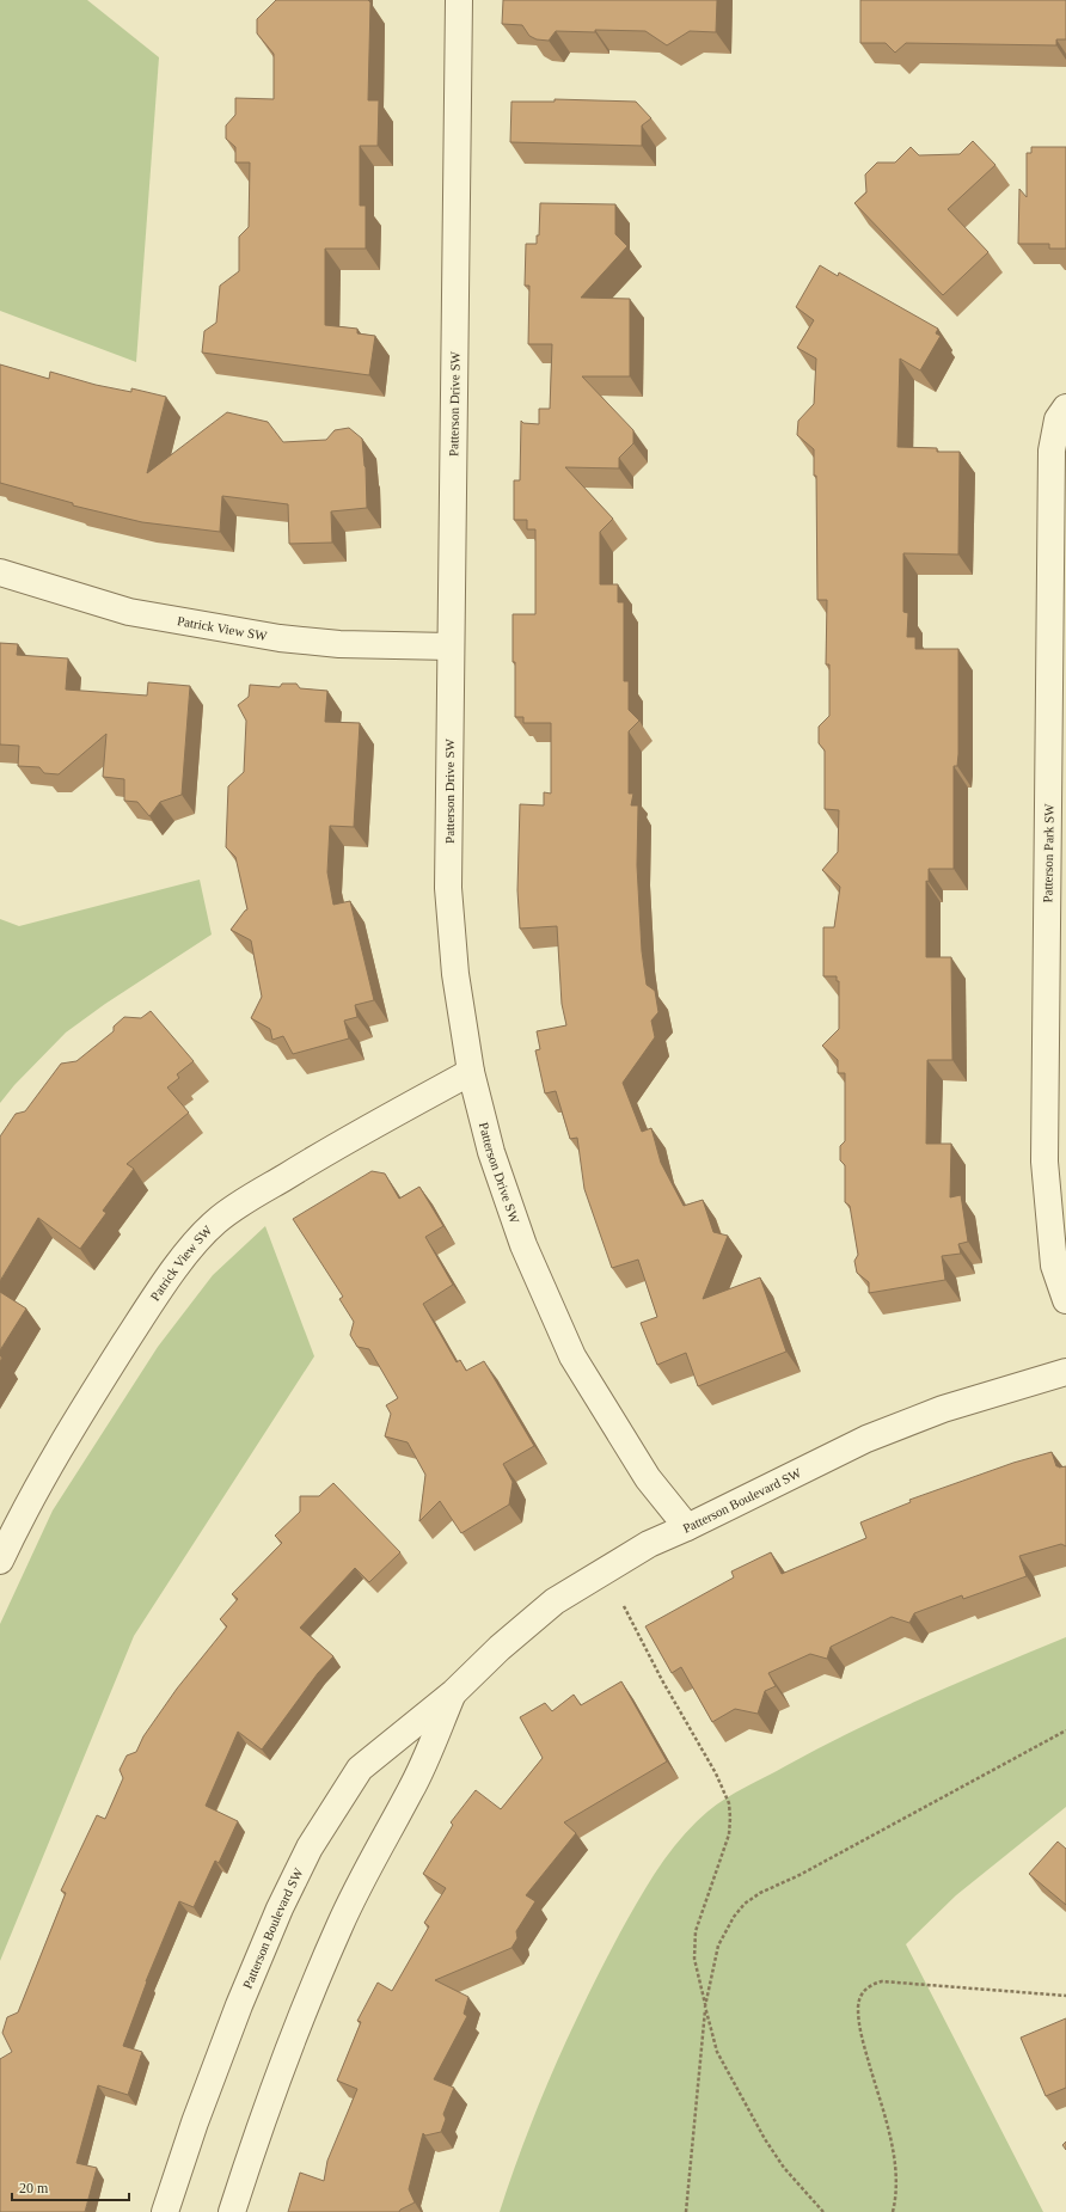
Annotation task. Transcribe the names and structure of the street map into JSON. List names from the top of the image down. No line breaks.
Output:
{"streets":{"street":["Patterson Drive SW","Patrick View SW","Patterson Park SW","Patterson Boulevard SW"]},"crossings":[["Patterson Drive SW","Patrick View SW"],["Patterson Drive SW","Patterson Boulevard SW"]],"scale_bar":"20 m"}
